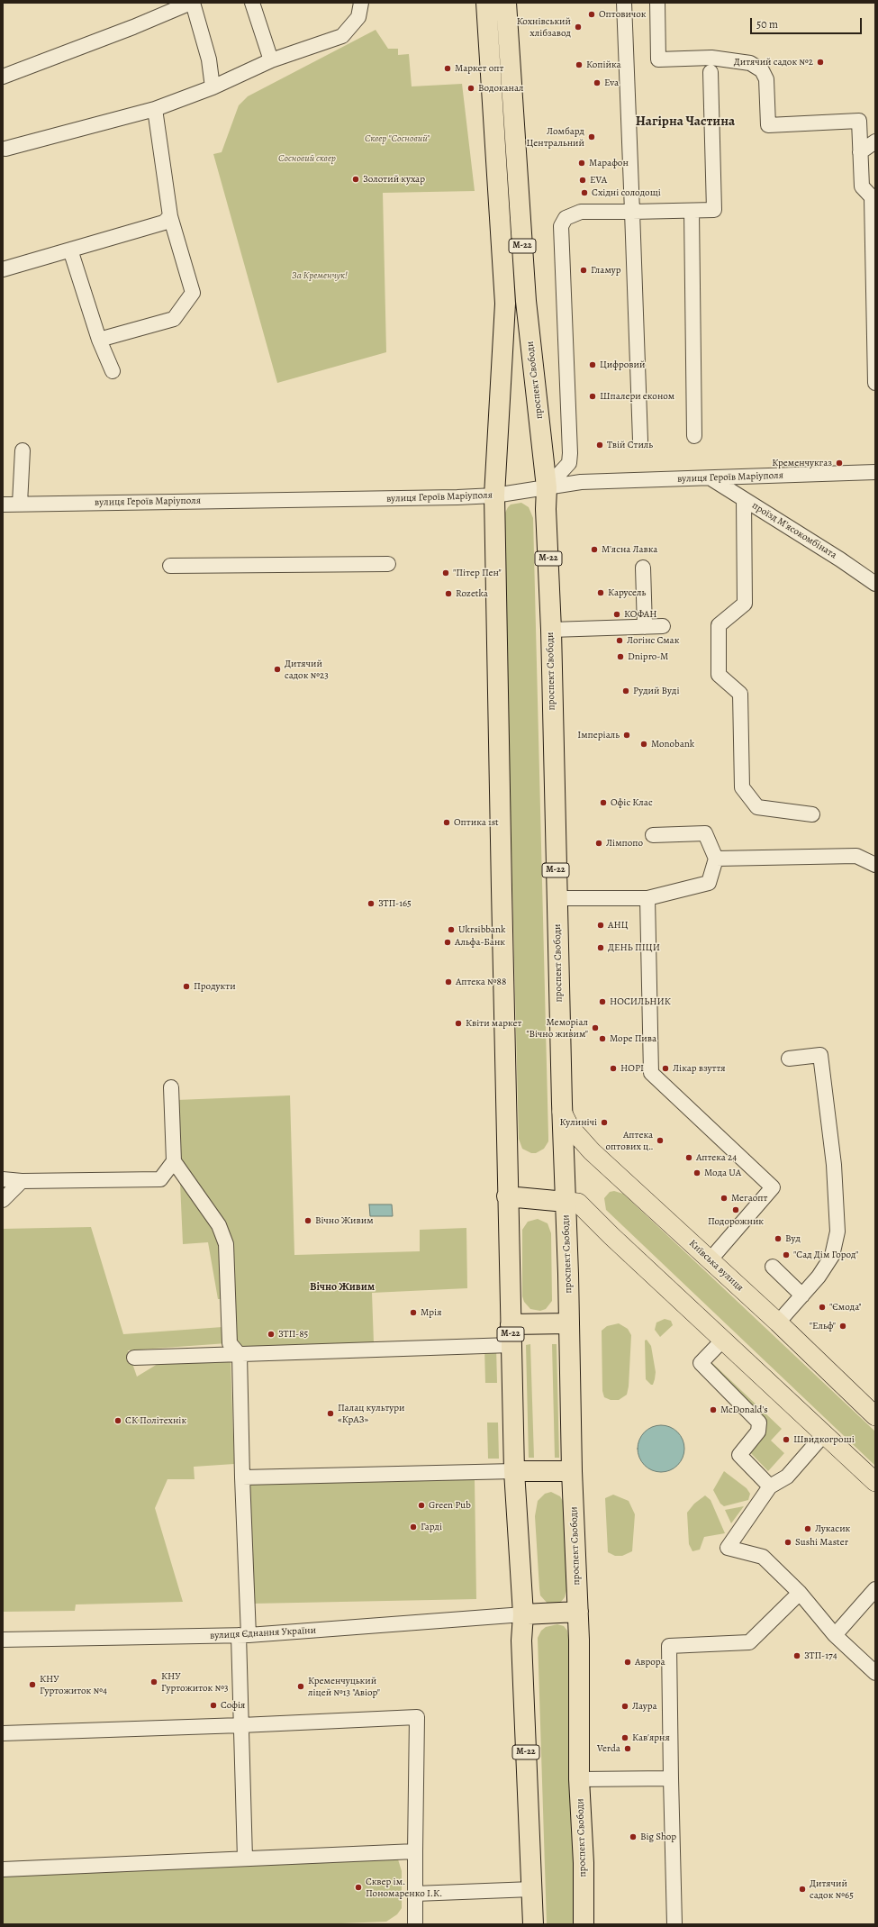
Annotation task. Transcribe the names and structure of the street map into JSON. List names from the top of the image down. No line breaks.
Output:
{"streets":{"highway":["М-22","проспект Свободи"],"main road":["Київська вулиця"],"street":["вулиця Героїв Маріуполя","проїзд Мʼясокомбіната","вулиця Єднання України"]},"crossings":[["М-22","вулиця Героїв Маріуполя"],["М-22","вулиця Єднання України"],["проспект Свободи","вулиця Героїв Маріуполя"],["проспект Свободи","Київська вулиця"],["вулиця Героїв Маріуполя","проїзд Мʼясокомбіната"]],"districts":["Нагірна Частина","Вічно Живим"],"parks":["Сквер \"Сосновий\"","Сосновий сквер","За Кременчук!"],"places":["Оптовичок","Кохнівський хлібзавод","Дитячий садок №2","Копійка","Маркет опт","Eva","Водоканал","Ломбард Центральний","Марафон","Золотий кухар","EVA","Східні солодощі","Гламур","Цифровий","Шпалери економ","Твій Стиль","Кременчукгаз","М'ясна Лавка","\"Пітер Пен\"","Карусель","Rozetka","КОФАН","Логінс Смак","Dnipro-M","Дитячий садок №23","Рудий Вуді","Імперіаль","Monobank","Офіс Клас","Оптика 1st","Лімпопо","ЗТП-165","АНЦ","Ukrsibbank","Альфа-Банк","ДЕНЬ ПІЦИ","Аптека №88","Продукти","НОСИЛЬНИК","Квіти маркет","Меморіал \"Вічно живим\"","Море Пива","НОРІ","Лікар взуття","Кулинічі","Аптека оптових ц‥","Аптека 24","Мода UA","Мегаопт","Подорожник","Вічно Живим","Вуд","\"Сад Дім Город\"","\"Ємода\"","Мрія","\"Ельф\"","ЗТП-85","McDonald's","Палац культури «КрАЗ»","СК Політехнік","Швидкогроші","Green Pub","Гарді","Лукасик","Sushi Master","ЗТП-174","Аврора","КНУ Гуртожиток №3","КНУ Гуртожиток №4","Кременчуцький ліцей №13 \"Авіор\"","Софія","Лаура","Кав'ярня","Verda","Big Shop","Сквер ім. Пономаренко І.К.","Дитячий садок №65"],"scale_bar":"50 m"}
